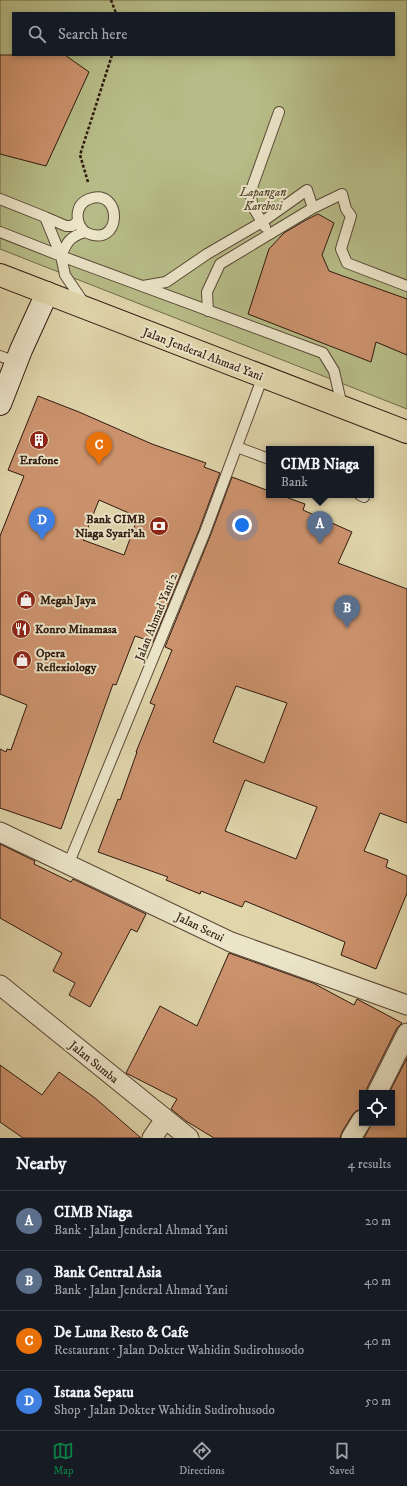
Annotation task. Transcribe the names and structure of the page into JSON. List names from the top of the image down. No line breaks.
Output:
{"streets":{"highway":["Jalan Jenderal Ahmad Yani"],"street":["Jalan Serui","Jalan Sumba"],"lane":["Jalan Ahmad Yani 2"]},"crossings":[["Jalan Jenderal Ahmad Yani","Jalan Ahmad Yani 2"],["Jalan Ahmad Yani 2","Jalan Serui"]],"parks":["Lapangan Karebosi"],"places":{"building":["Erafone"],"bank":["Bank CIMB Niaga Syari'ah"],"shop":["Megah Jaya","Opera Reflexiology"],"restaurant":["Konro Minamasa"]},"page":{"search":"Search here","pins":["C","D","A","B"],"popup":["CIMB Niaga","Bank"],"heading":["Nearby","4 results"],"list":[{"mark":"A","name":"CIMB Niaga","note":"Bank · Jalan Jenderal Ahmad Yani","value":"20 m"},{"mark":"B","name":"Bank Central Asia","note":"Bank · Jalan Jenderal Ahmad Yani","value":"40 m"},{"mark":"C","name":"De Luna Resto & Cafe","note":"Restaurant · Jalan Dokter Wahidin Sudirohusodo","value":"40 m"},{"mark":"D","name":"Istana Sepatu","note":"Shop · Jalan Dokter Wahidin Sudirohusodo","value":"50 m"}],"nav":["Map","Directions","Saved"]}}
